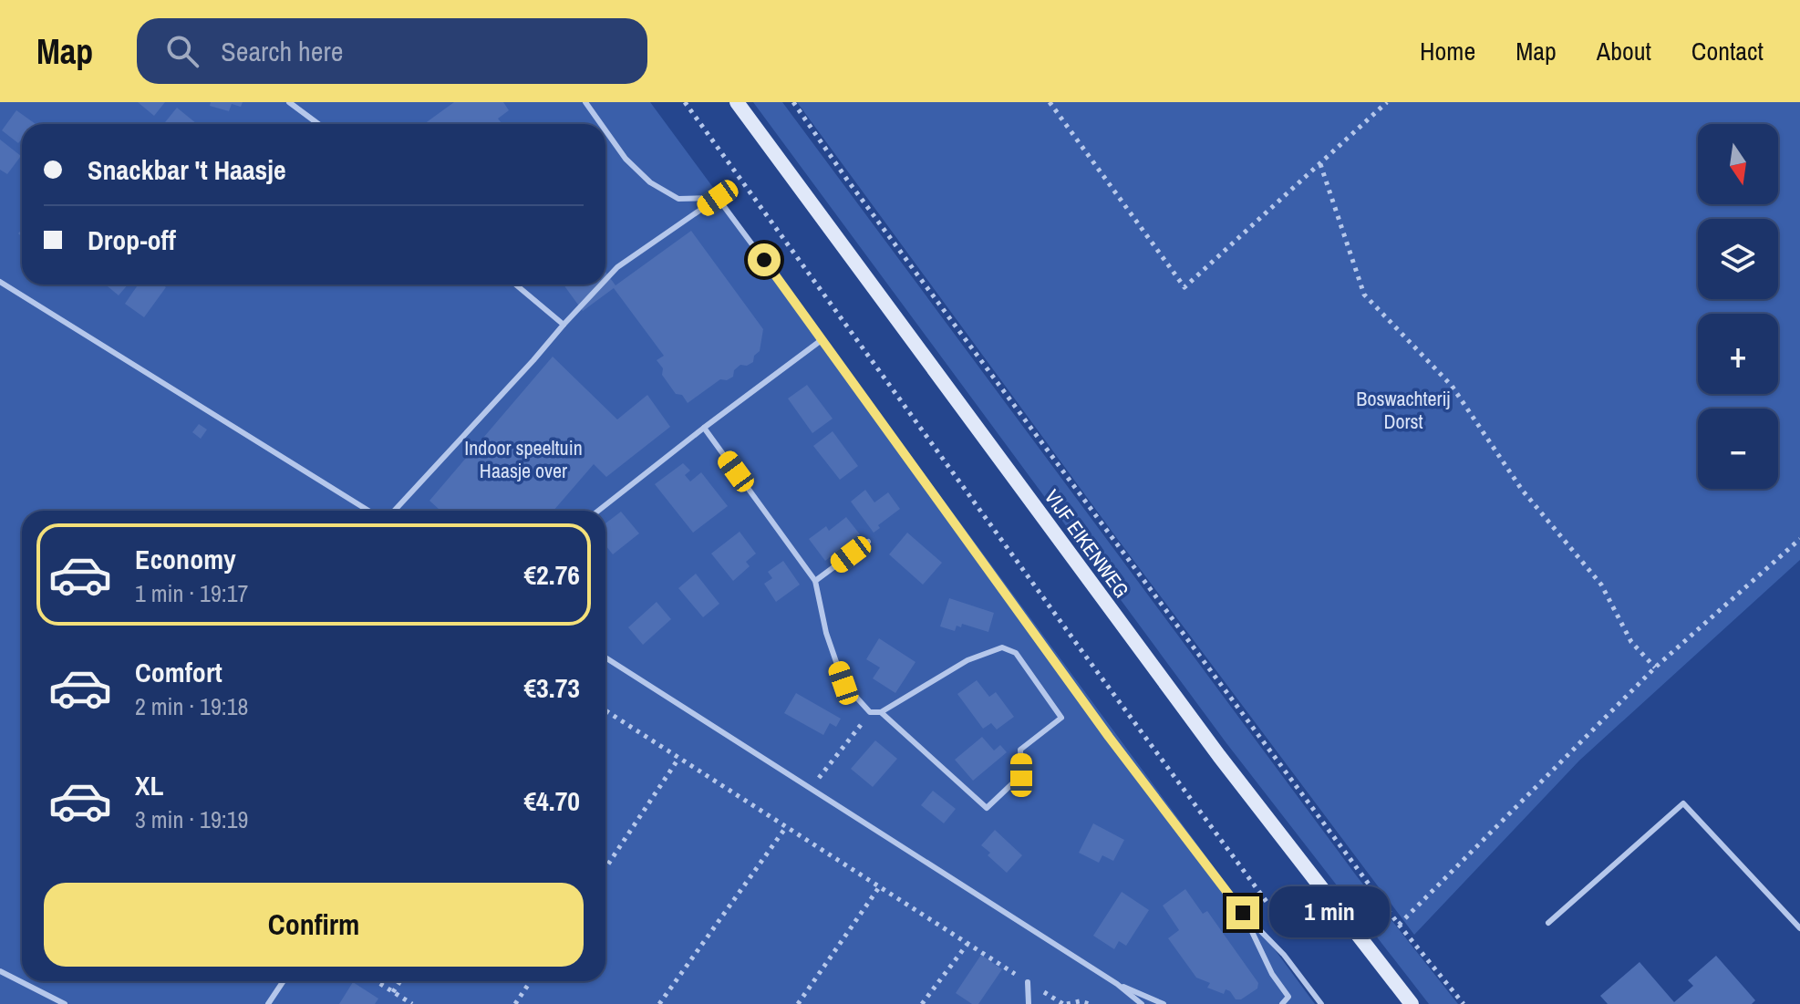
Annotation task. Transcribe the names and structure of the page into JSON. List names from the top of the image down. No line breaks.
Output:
{"streets":{"main road":["VIJF EIKENWEG"]},"parks":["Boswachterij Dorst","Indoor speeltuin Haasje over"],"north":"bottom","page":{"header":"Map","search":"Search here","nav":["Home","Map","About","Contact"],"map_buttons":["+","−"],"banner":["Snackbar 't Haasje","Drop-off"],"list":[{"name":"Economy","note":"1 min · 19:17","value":"€2.76"},{"name":"Comfort","note":"2 min · 19:18","value":"€3.73"},{"name":"XL","note":"3 min · 19:19","value":"€4.70"}],"buttons":"Confirm","bubble":"1 min"}}
